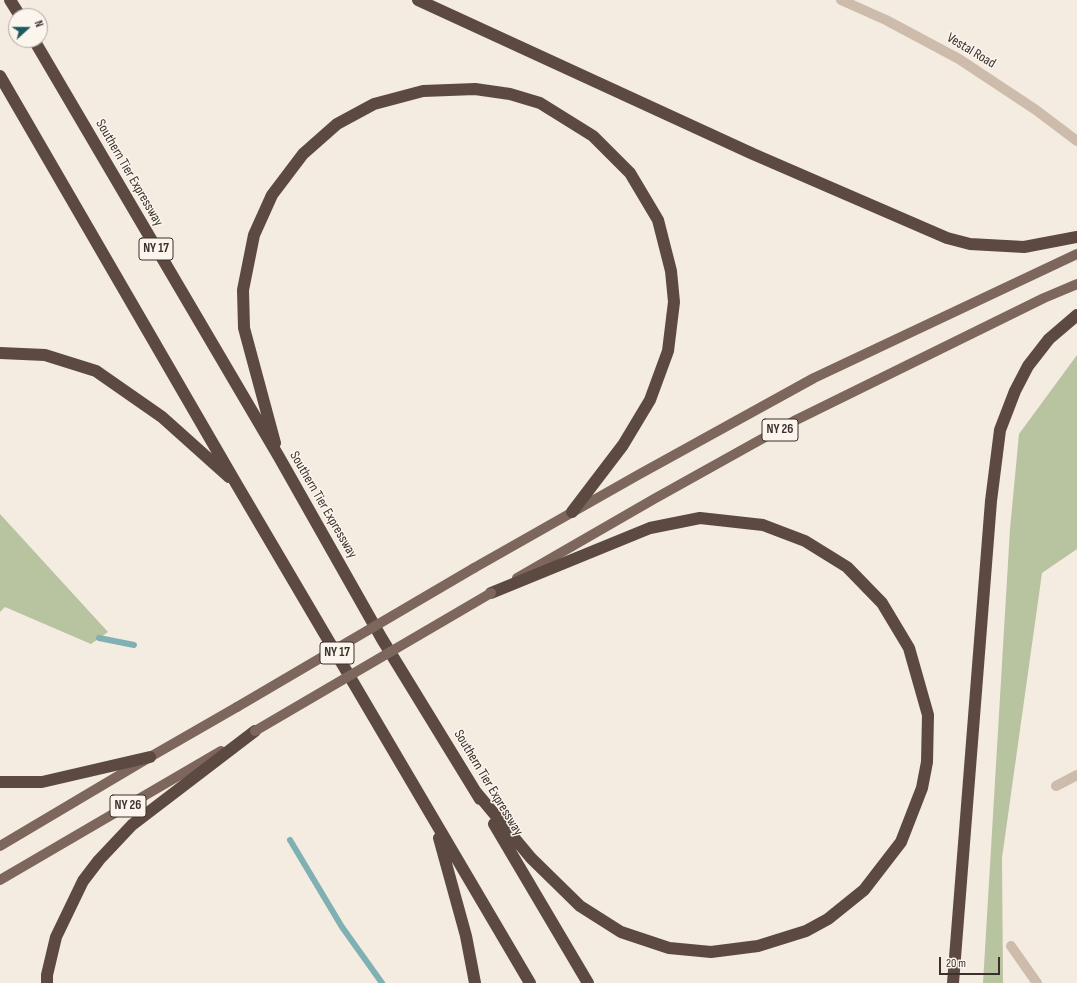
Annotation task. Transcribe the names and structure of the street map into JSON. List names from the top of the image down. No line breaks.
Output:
{"streets":{"highway":["Southern Tier Expressway","NY 17"],"main road":["NY 26"],"street":["Vestal Road"]},"scale_bar":"20 m","north":"right"}
